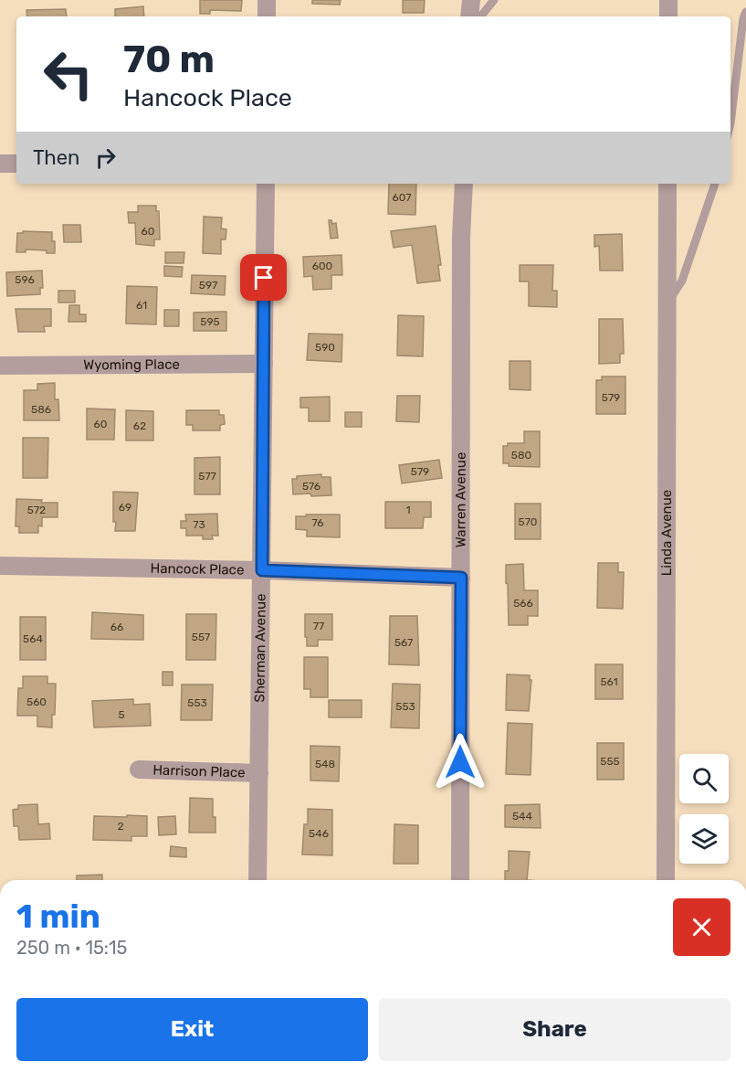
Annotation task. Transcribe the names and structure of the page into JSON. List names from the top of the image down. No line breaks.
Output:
{"streets":{"street":["Wyoming Place","Warren Avenue","Linda Avenue","Hancock Place","Sherman Avenue","Harrison Place"]},"crossings":[["Wyoming Place","Sherman Avenue"],["Warren Avenue","Hancock Place"],["Hancock Place","Sherman Avenue"],["Sherman Avenue","Harrison Place"]],"house_numbers":["607","60","600","596","597","61","595","590","579","586","60","62","580","579","577","576","69","572","1","570","76","73","566","77","66","557","564","567","561","560","553","553","5","555","548","544","2","546"],"page":{"turn":["70 m","Hancock Place"],"then":"Then","heading":["1 min","250 m · 15:15"],"buttons":["Exit","Share"]}}
